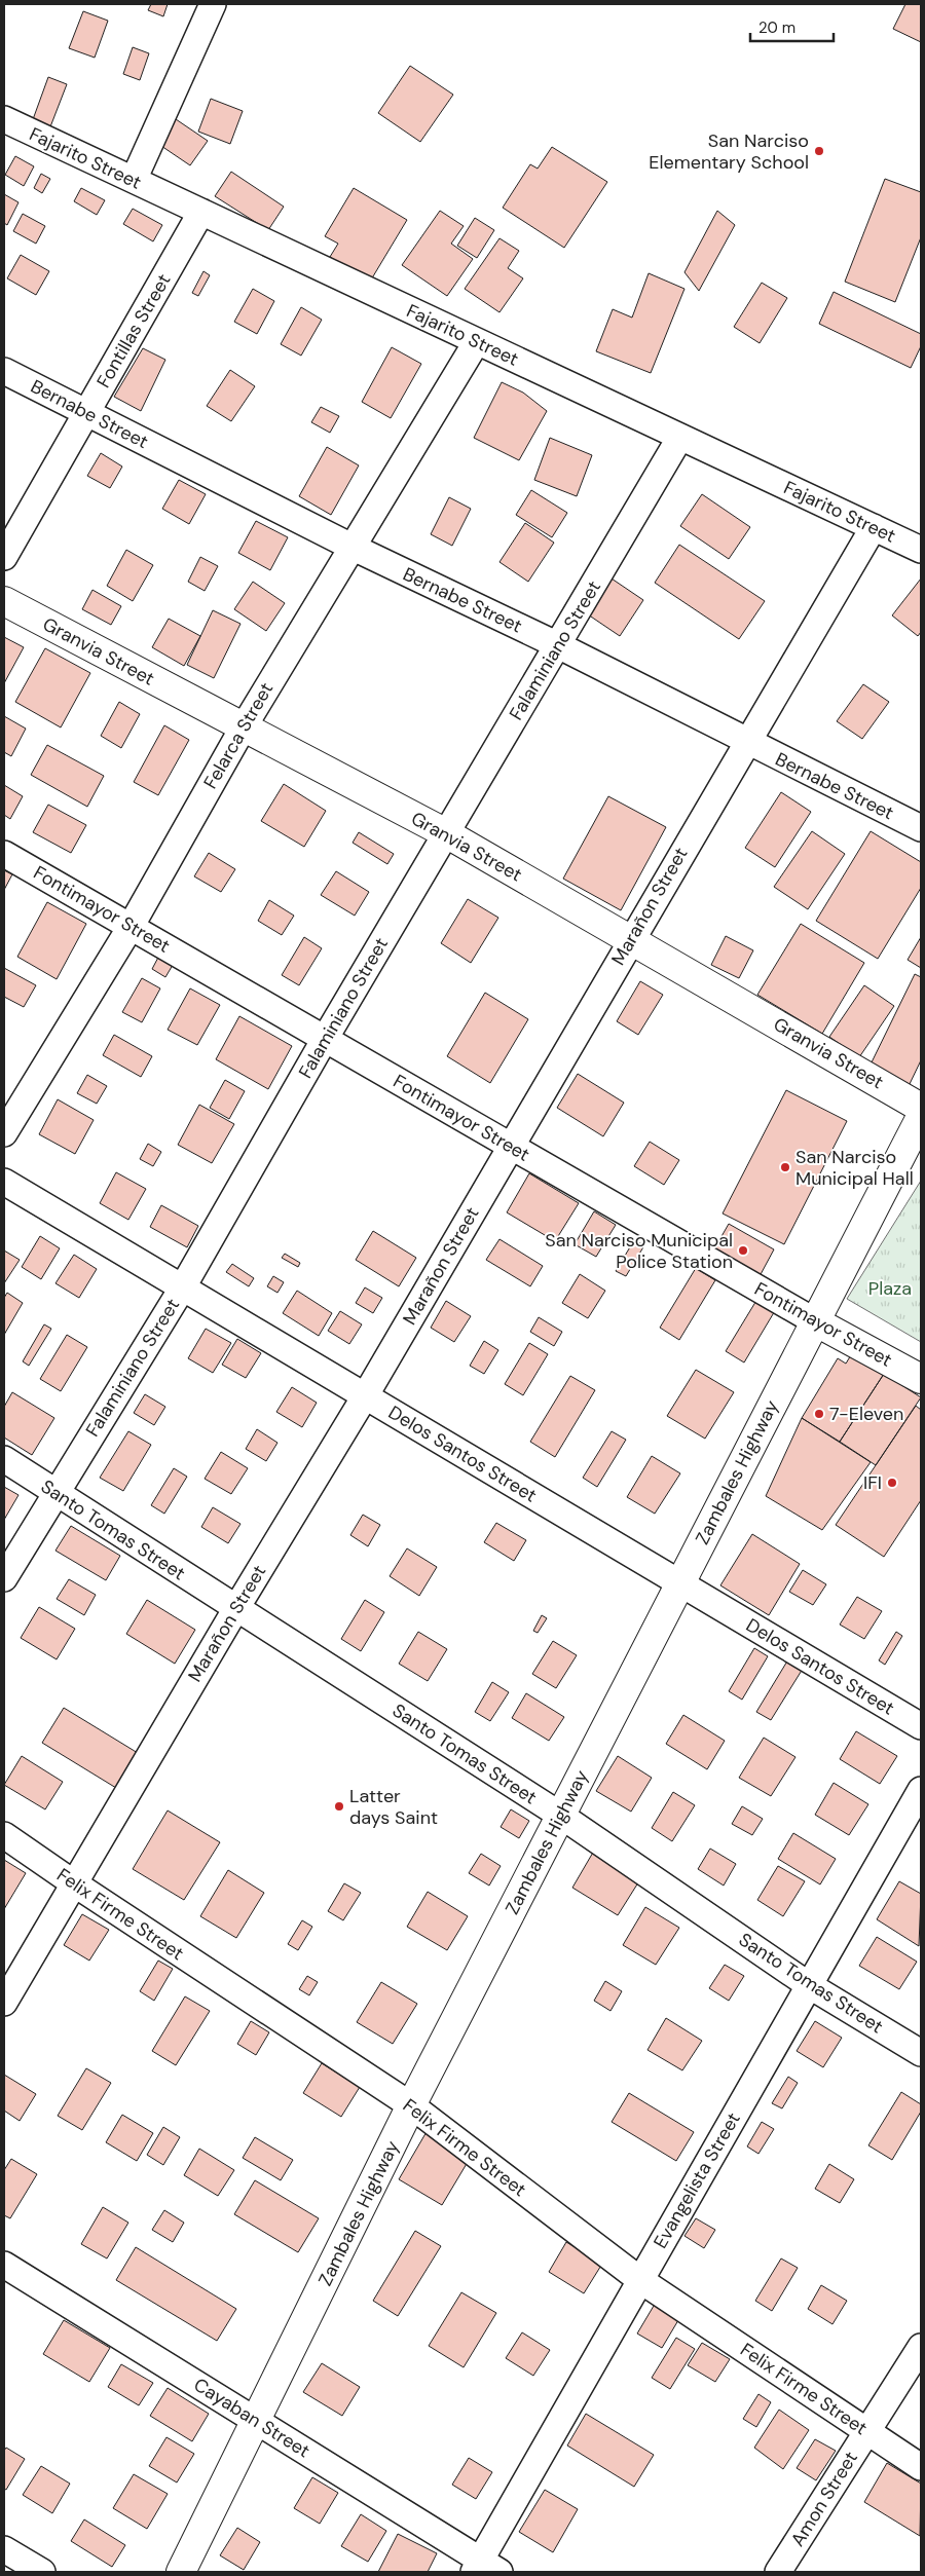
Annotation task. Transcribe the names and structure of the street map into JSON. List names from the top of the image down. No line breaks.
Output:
{"streets":{"main road":["Granvia Street","Fontimayor Street","Zambales Highway"],"street":["Fajarito Street","Fontillas Street","Bernabe Street","Falaminiano Street","Felarca Street","Marañon Street","Delos Santos Street","Santo Tomas Street","Felix Firme Street","Evangelista Street","Cayaban Street","Amon Street"]},"crossings":[["Fajarito Street","Fontillas Street"],["Fajarito Street","Falaminiano Street"],["Fajarito Street","Felarca Street"],["Fajarito Street","Marañon Street"],["Fontillas Street","Bernabe Street"],["Bernabe Street","Falaminiano Street"],["Bernabe Street","Felarca Street"],["Bernabe Street","Marañon Street"],["Falaminiano Street","Granvia Street"],["Falaminiano Street","Fontimayor Street"],["Falaminiano Street","Delos Santos Street"],["Falaminiano Street","Santo Tomas Street"],["Granvia Street","Felarca Street"],["Granvia Street","Marañon Street"],["Felarca Street","Fontimayor Street"],["Marañon Street","Fontimayor Street"],["Marañon Street","Delos Santos Street"],["Marañon Street","Santo Tomas Street"],["Marañon Street","Felix Firme Street"],["Fontimayor Street","Zambales Highway"],["Delos Santos Street","Zambales Highway"],["Zambales Highway","Santo Tomas Street"],["Zambales Highway","Felix Firme Street"],["Zambales Highway","Cayaban Street"],["Santo Tomas Street","Evangelista Street"],["Felix Firme Street","Evangelista Street"],["Felix Firme Street","Amon Street"],["Evangelista Street","Cayaban Street"]],"parks":["Plaza"],"places":["San Narciso Elementary School","San Narciso Municipal Hall","San Narciso Municipal Police Station","7-Eleven","IFI","Latter days Saint"],"scale_bar":"20 m"}
